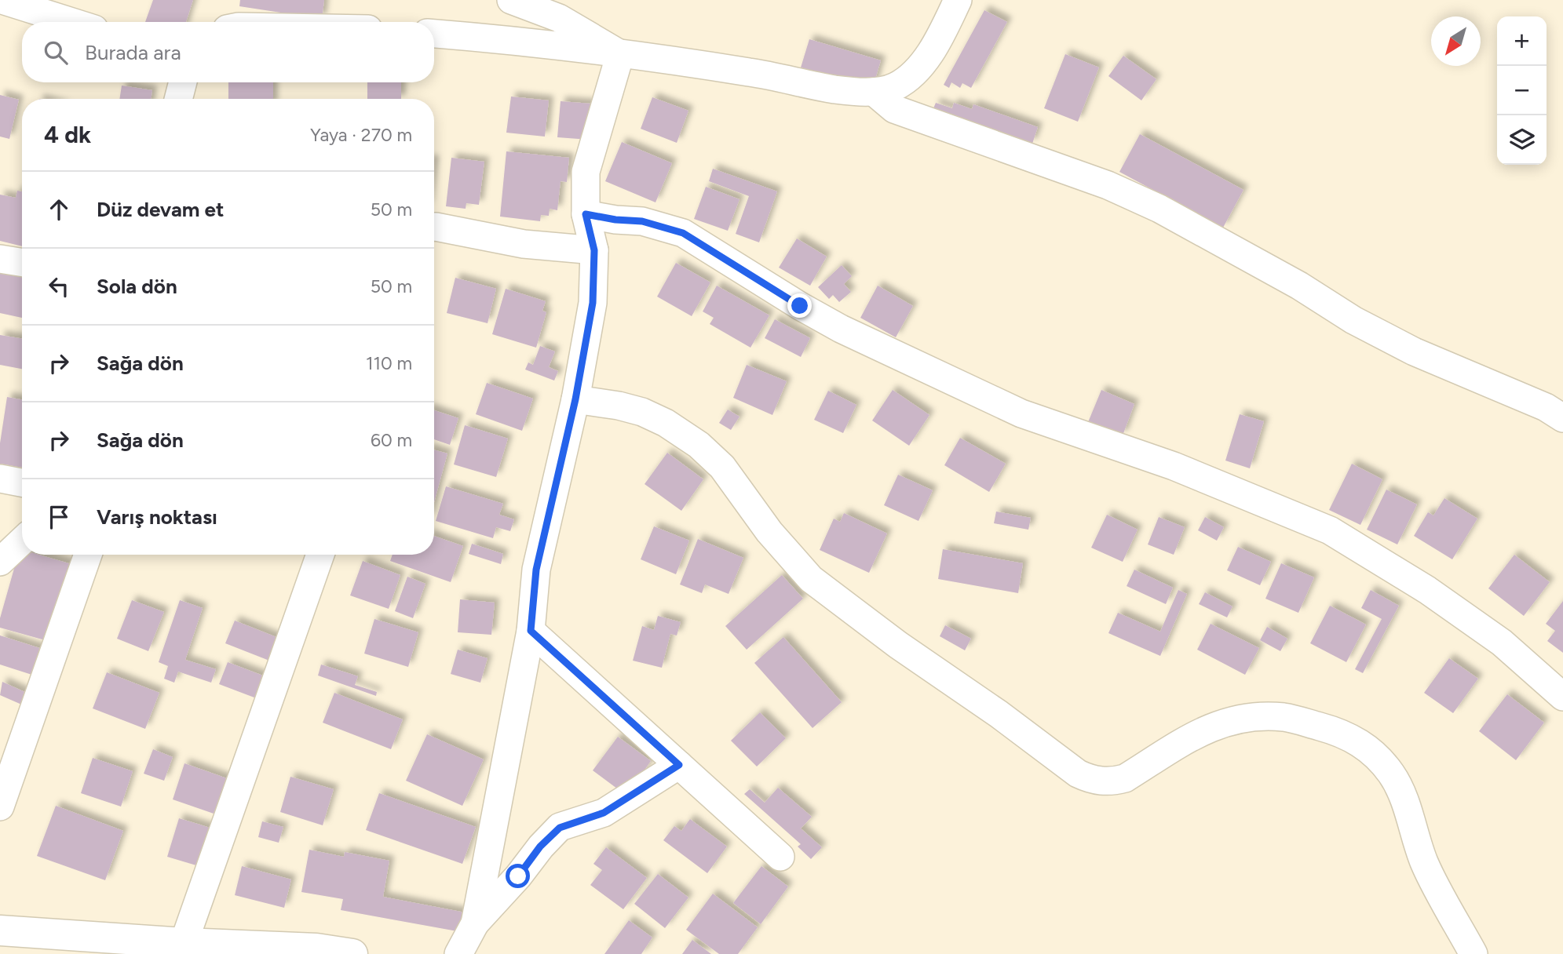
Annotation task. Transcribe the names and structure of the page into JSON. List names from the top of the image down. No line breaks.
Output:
{"north":"bottom left","page":{"map_buttons":["+","−"],"search":"Burada ara","heading":["4 dk","Yaya · 270 m"],"list":[["Düz devam et","50 m"],["Sola dön","50 m"],["Sağa dön","110 m"],["Sağa dön","60 m"],"Varış noktası"]}}
